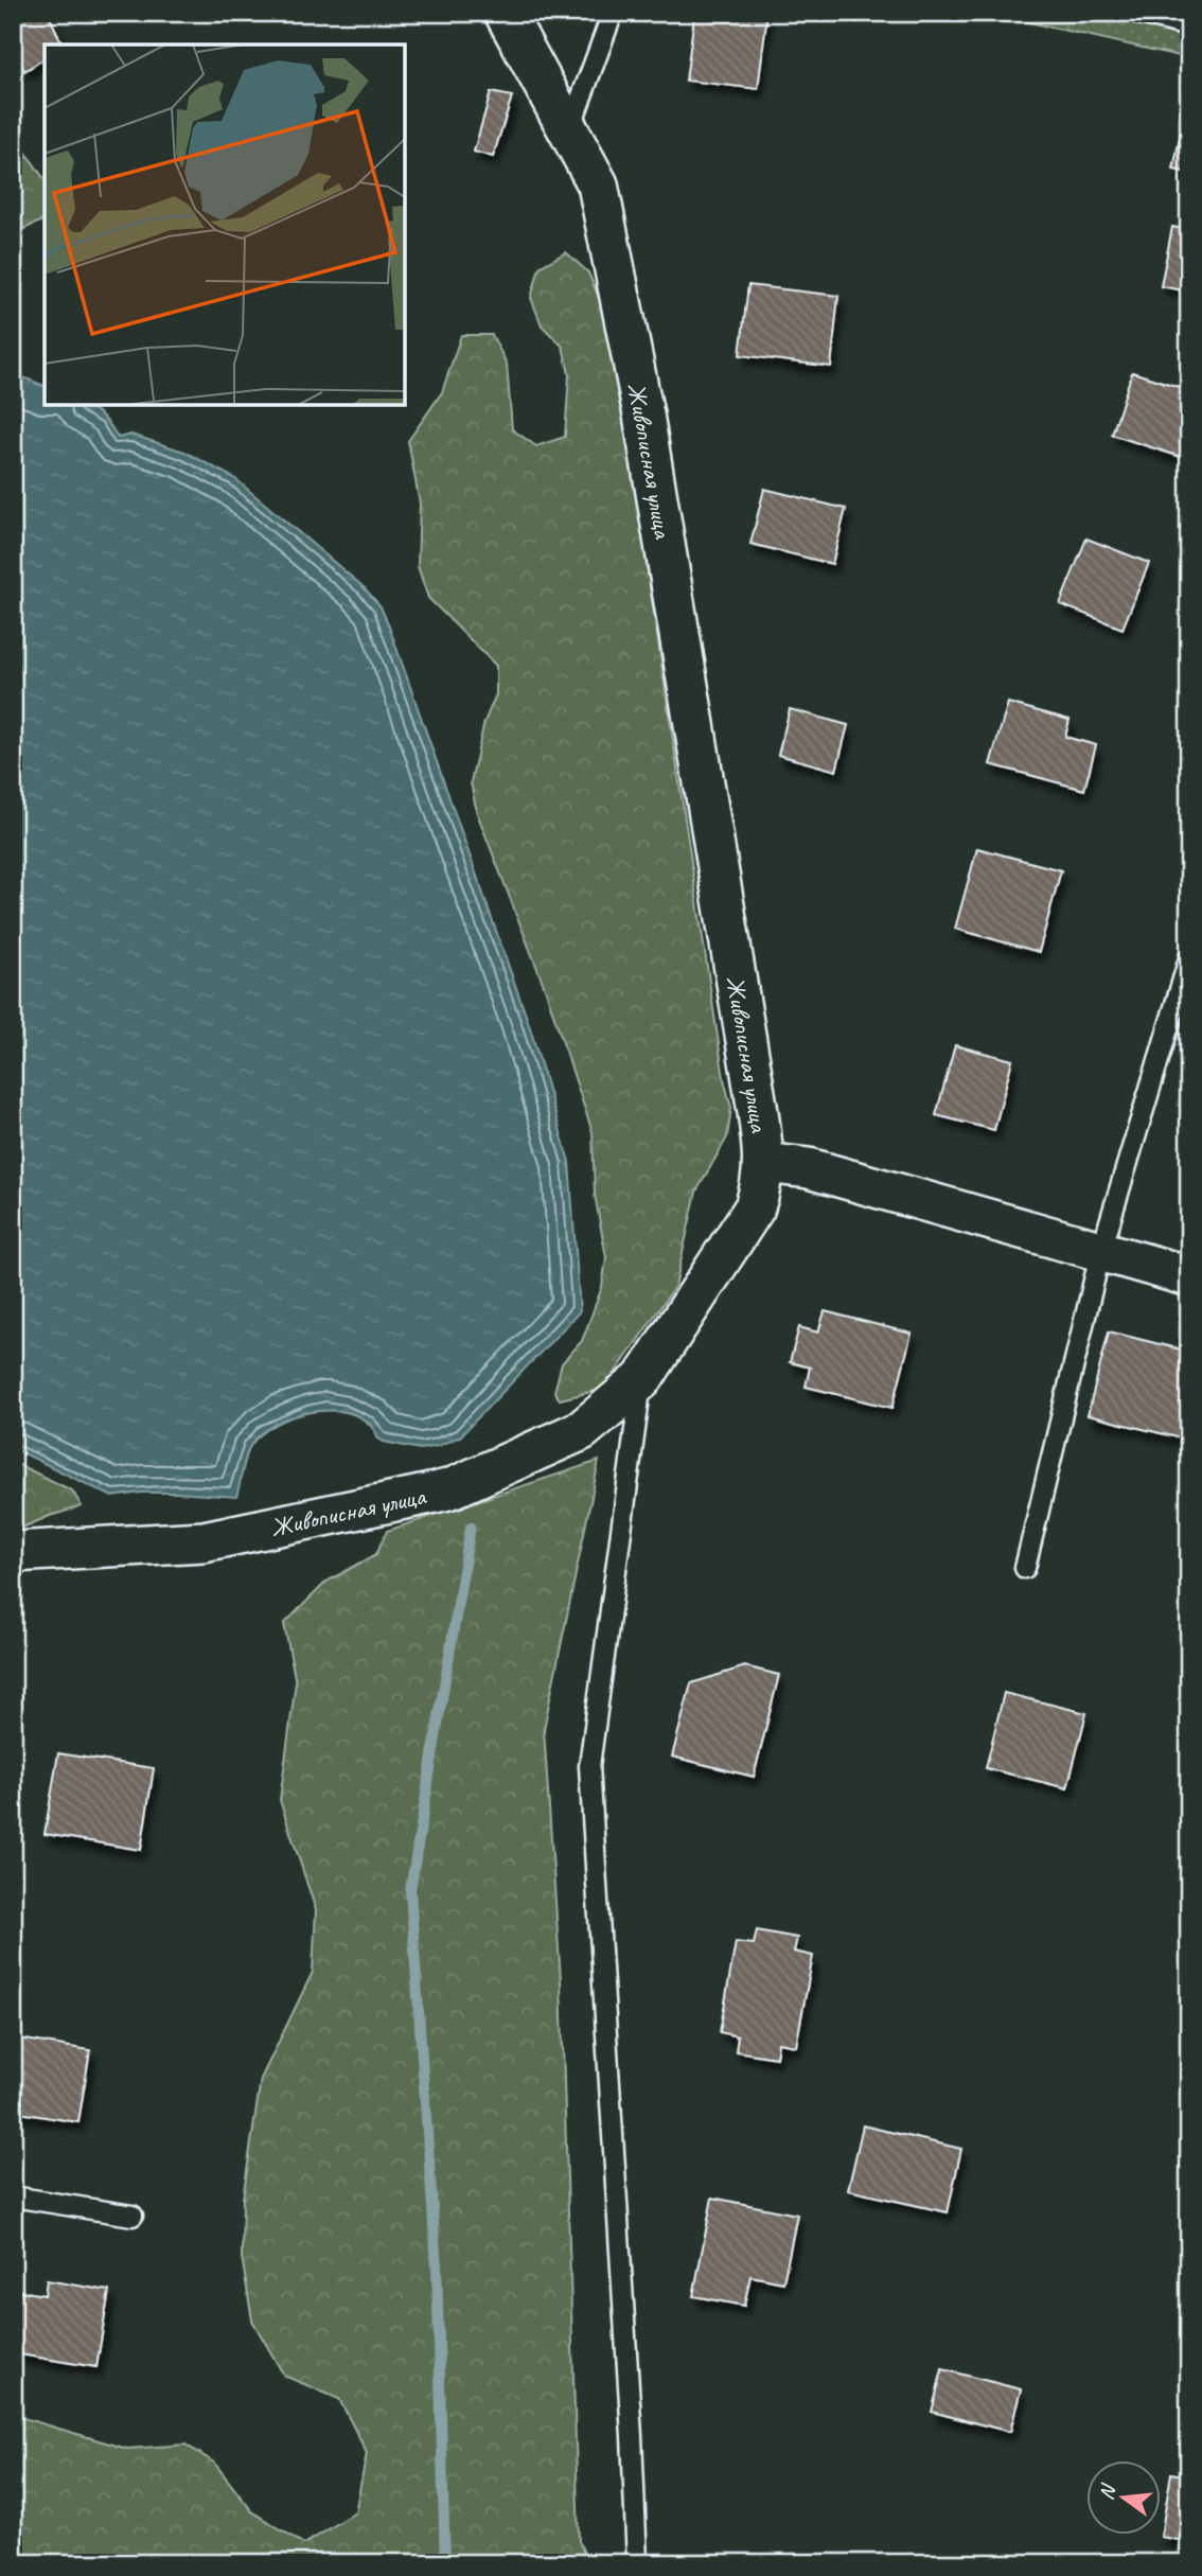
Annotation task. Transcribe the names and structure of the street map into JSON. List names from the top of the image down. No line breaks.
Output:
{"streets":{"street":["Живописная улица"]},"north":"left"}
